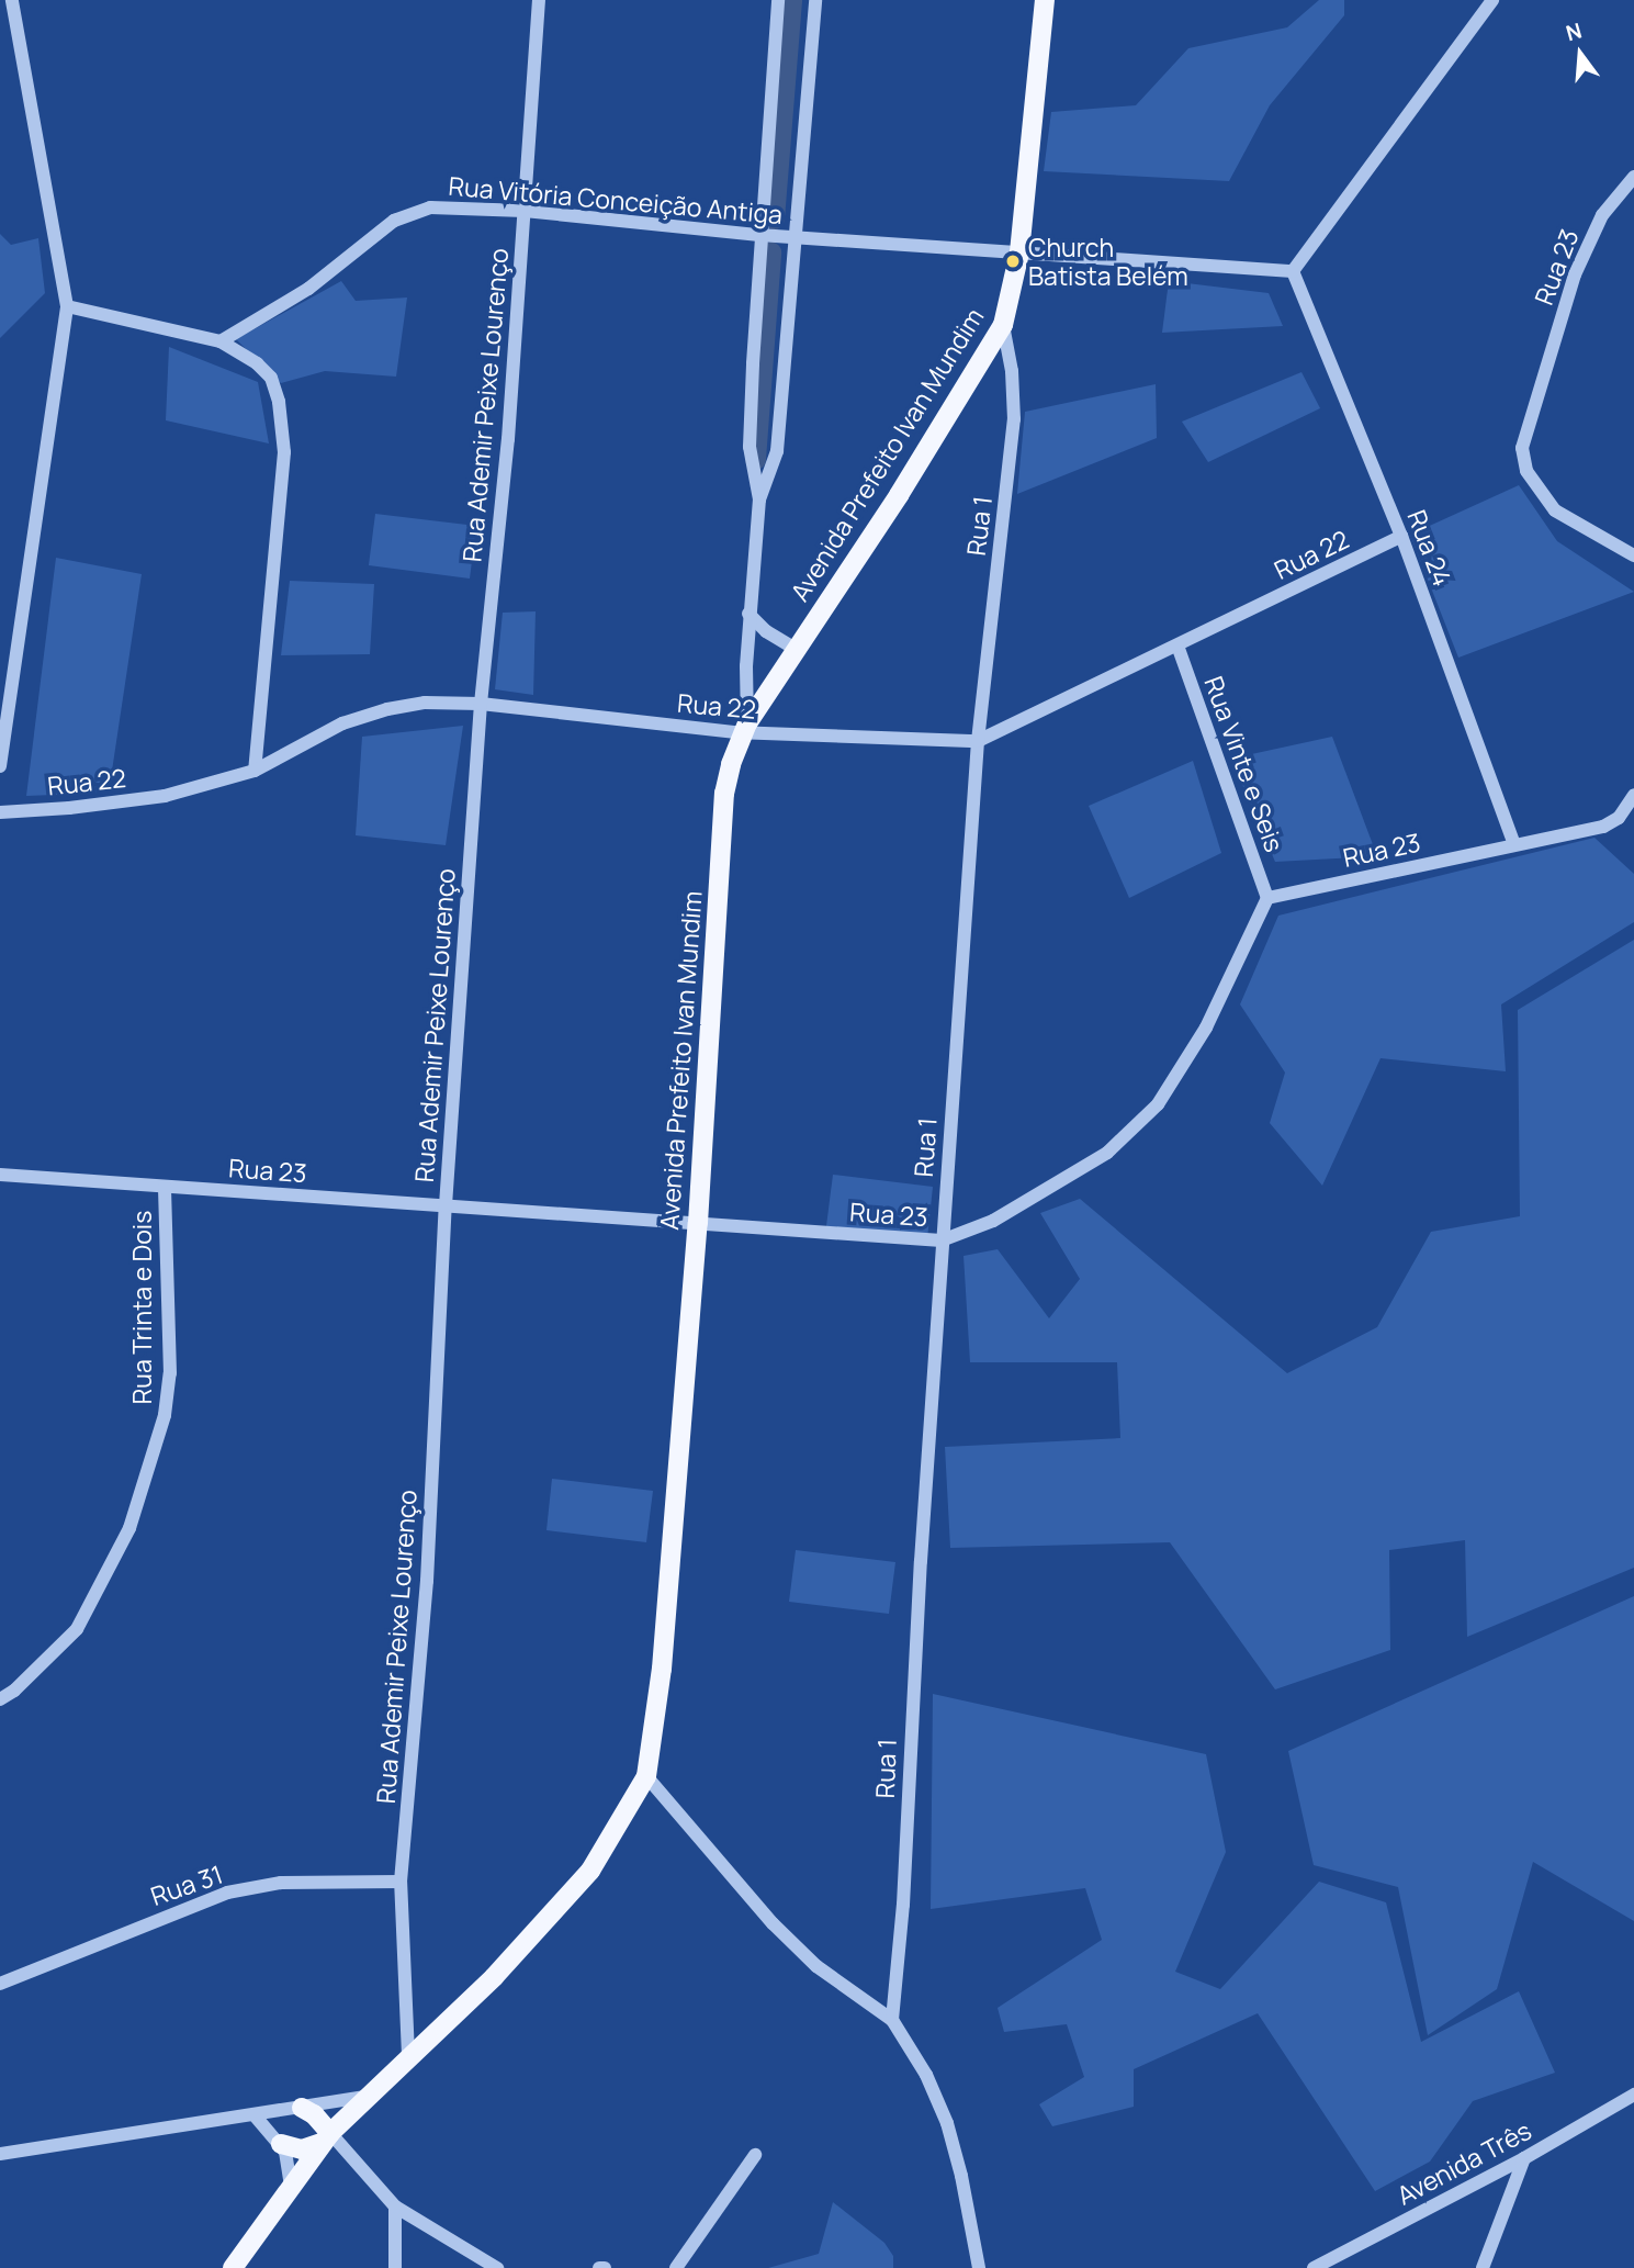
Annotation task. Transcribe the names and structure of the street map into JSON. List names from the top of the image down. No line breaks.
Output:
{"streets":{"main road":["Avenida Prefeito Ivan Mundim"],"street":["Rua Vitória Conceição Antiga","Rua 23","Rua Ademir Peixe Lourenço","Rua 1","Rua 24","Rua 22","Rua Vinte e Seis","Rua Trinta e Dois","Rua 31","Avenida Três"]},"crossings":[["Rua Vitória Conceição Antiga","Rua Ademir Peixe Lourenço"],["Rua Vitória Conceição Antiga","Avenida Prefeito Ivan Mundim"],["Rua 23","Rua Ademir Peixe Lourenço"],["Rua 23","Avenida Prefeito Ivan Mundim"],["Rua 23","Rua 1"],["Rua 23","Rua 24"],["Rua 23","Rua Vinte e Seis"],["Rua 23","Rua Trinta e Dois"],["Rua Ademir Peixe Lourenço","Avenida Prefeito Ivan Mundim"],["Rua Ademir Peixe Lourenço","Rua 22"],["Rua Ademir Peixe Lourenço","Rua 31"],["Avenida Prefeito Ivan Mundim","Rua 1"],["Avenida Prefeito Ivan Mundim","Rua 22"],["Rua 1","Rua 22"],["Rua 24","Rua 22"],["Rua 22","Rua Vinte e Seis"]],"places":["Church Batista Belém"],"north":"top"}
